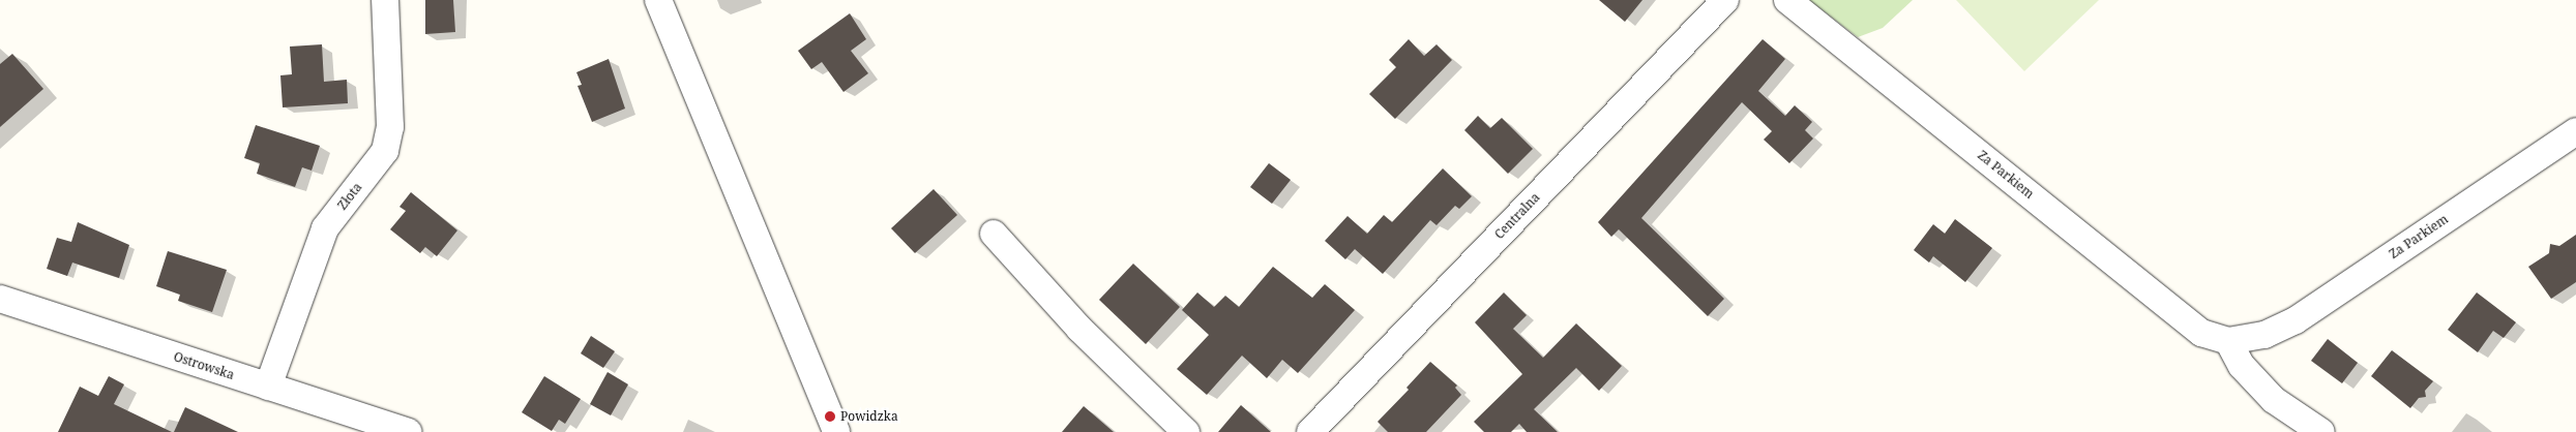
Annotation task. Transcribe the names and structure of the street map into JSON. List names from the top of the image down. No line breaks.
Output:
{"streets":{"street":["Za Parkiem","Złota","Centralna","Ostrowska"]},"crossings":[["Złota","Ostrowska"]],"places":["Powidzka"]}
